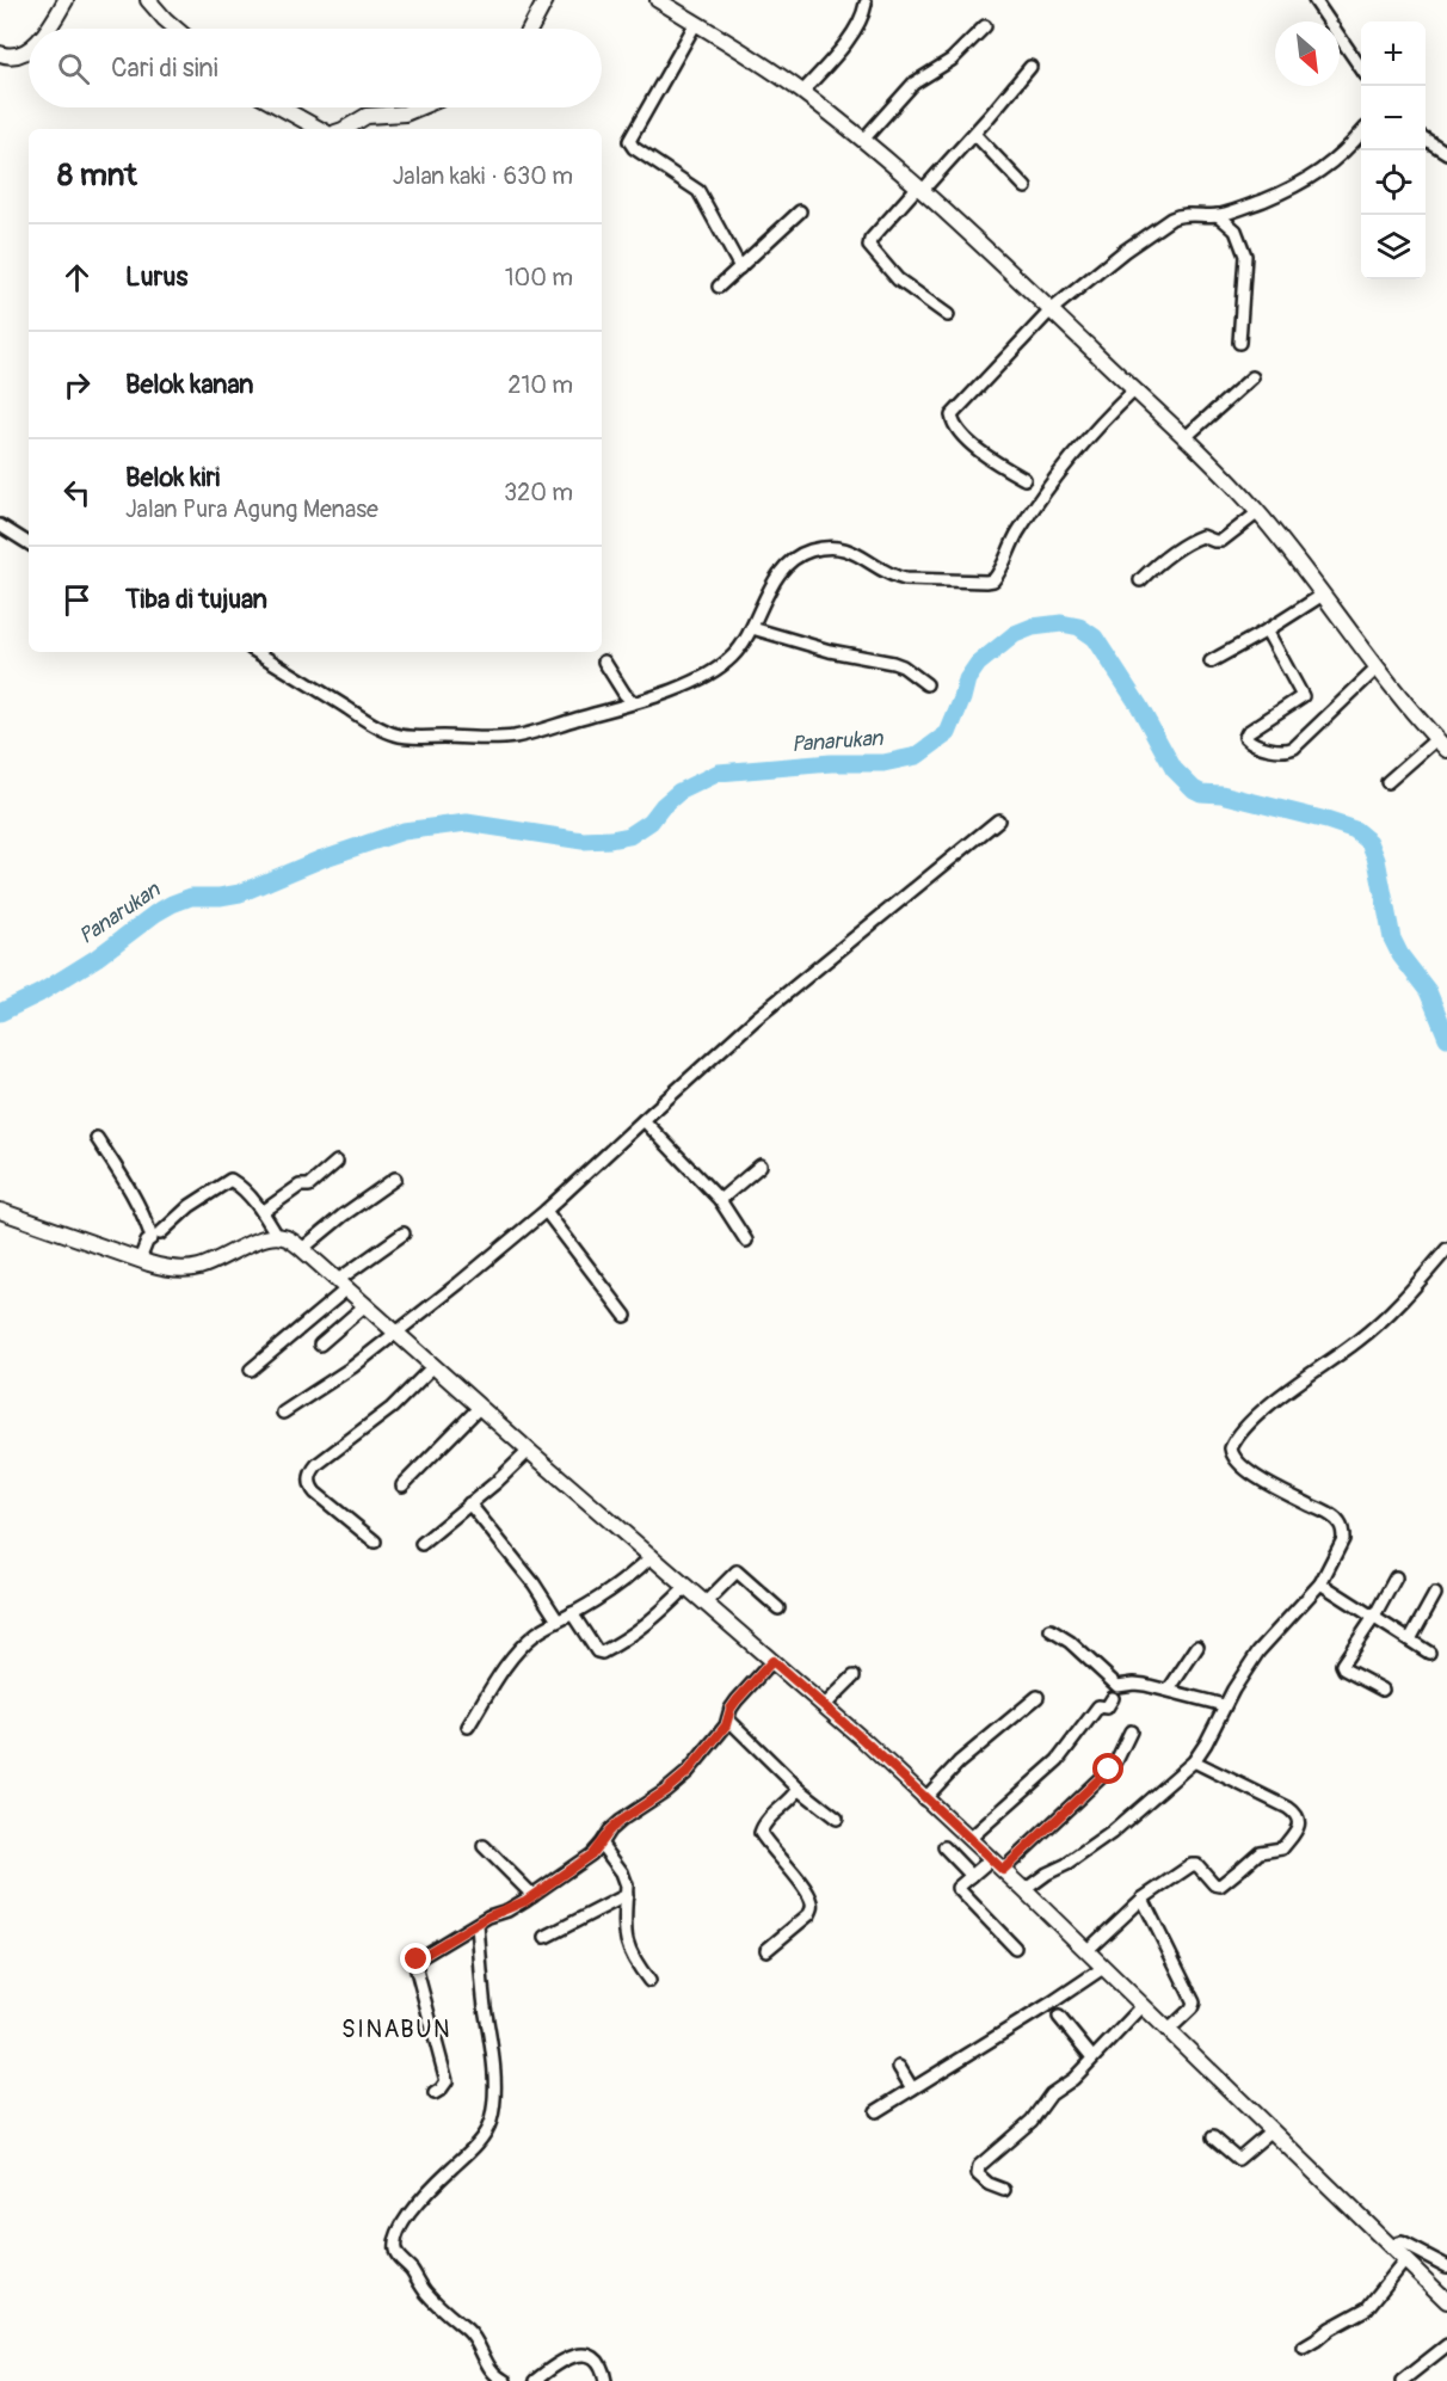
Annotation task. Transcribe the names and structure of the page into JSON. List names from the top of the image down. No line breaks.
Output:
{"districts":["SINABUN"],"water":["Panarukan"],"north":"bottom right","page":{"map_buttons":["+","−"],"search":"Cari di sini","heading":["8 mnt","Jalan kaki · 630 m"],"list":[["Lurus","100 m"],["Belok kanan","210 m"],["Belok kiri","Jalan Pura Agung Menase","320 m"],"Tiba di tujuan"]}}
